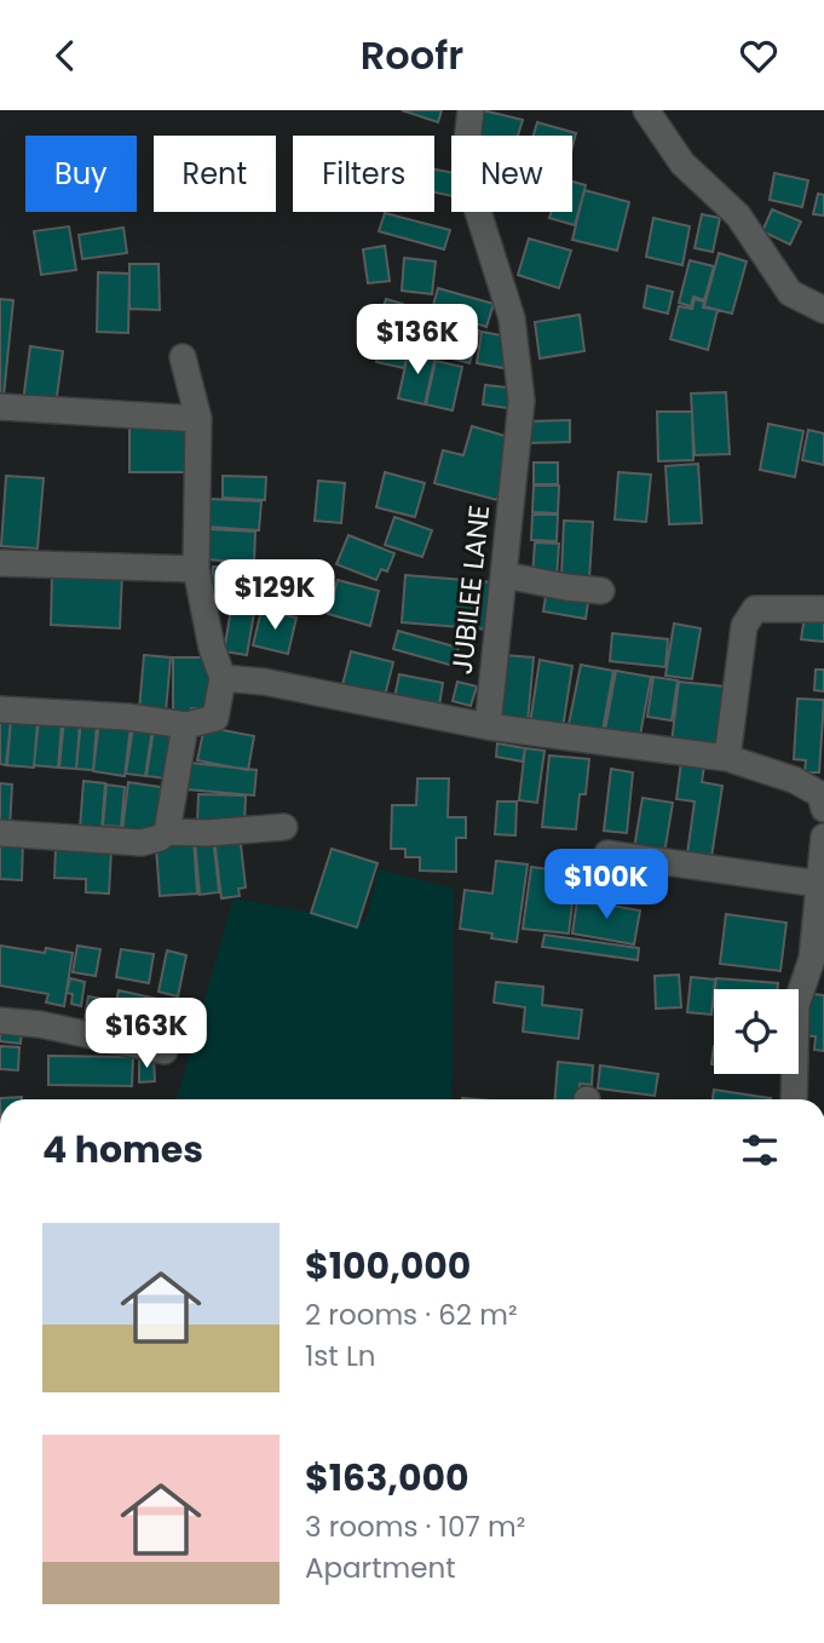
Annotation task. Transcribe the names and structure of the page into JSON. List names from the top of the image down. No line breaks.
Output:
{"streets":{"street":["JUBILEE LANE"]},"page":{"header":"Roofr","chip":["Buy","Rent","Filters","New"],"price":["$136K","$129K","$100K","$163K"],"heading":"4 homes","list":[{"name":"$100,000","note":"2 rooms · 62 m² · 1st Ln"},{"name":"$163,000","note":"3 rooms · 107 m² · Apartment"}]}}
